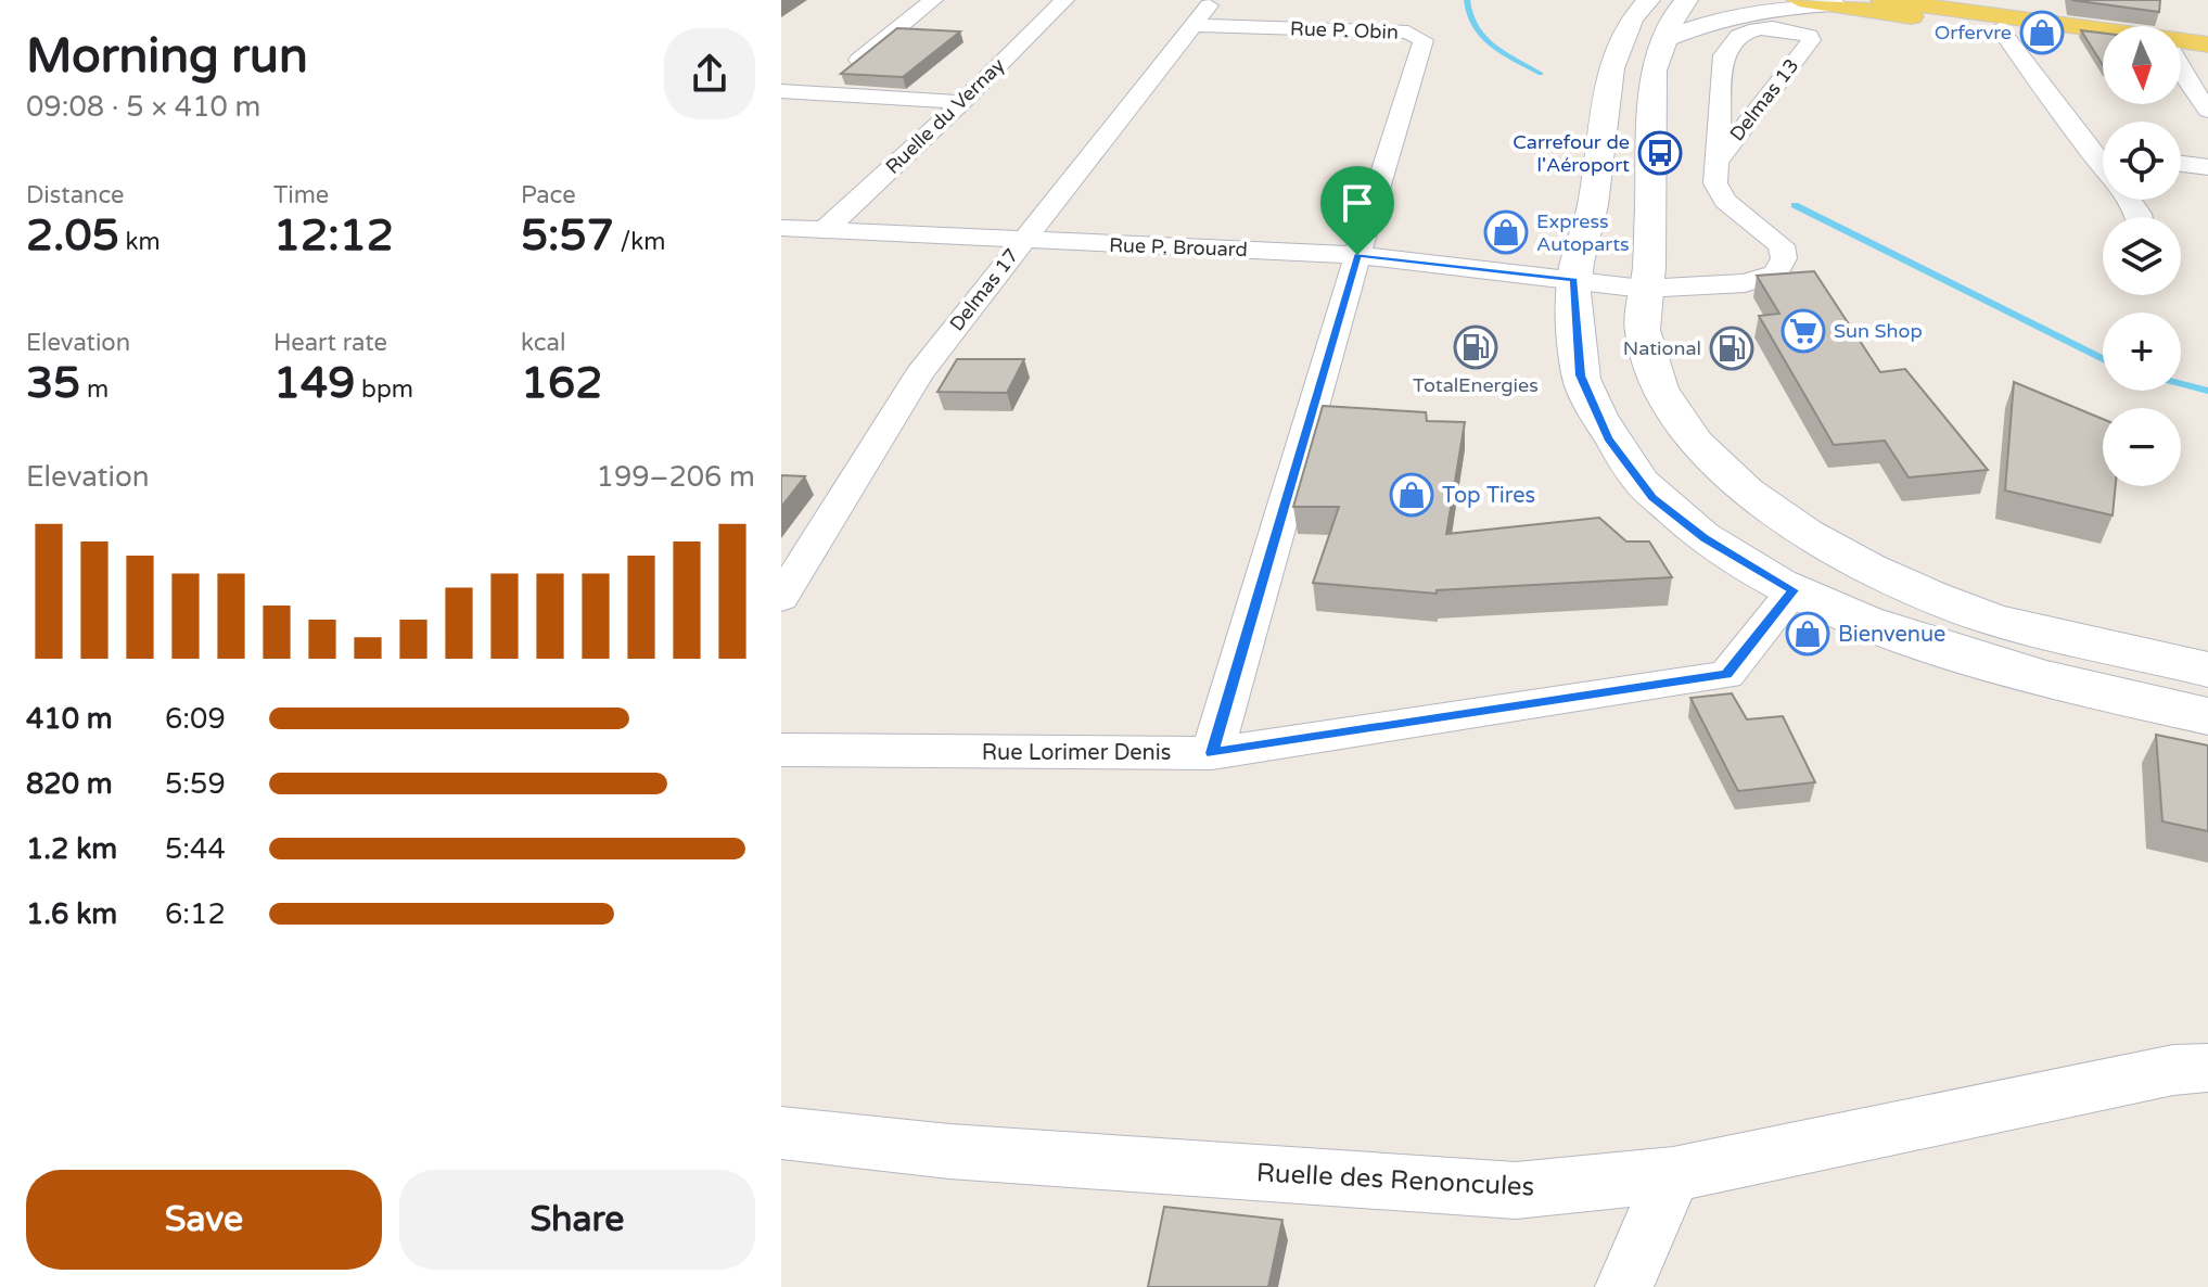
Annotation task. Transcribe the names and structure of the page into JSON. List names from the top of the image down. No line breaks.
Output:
{"streets":{"street":["Rue P. Obin","Delmas 13","Ruelle du Vernay","Rue P. Brouard","Delmas 17","Rue Lorimer Denis","Ruelle des Renoncules"]},"crossings":[["Rue P. Obin","Rue P. Brouard"],["Rue P. Obin","Delmas 17"],["Rue P. Obin","Rue Lorimer Denis"],["Delmas 13","Rue P. Brouard"],["Ruelle du Vernay","Rue P. Brouard"],["Rue P. Brouard","Delmas 17"]],"places":{"shop":["Orfervre","Express Autoparts","Top Tires","Bienvenue"],"bus stop":["Carrefour de l'Aéroport"],"supermarket":["Sun Shop"],"fuel station":["TotalEnergies","National"]},"north":"bottom","page":{"heading":["Morning run","09:08 · 5 × 410 m"],"map_buttons":["+","−"],"stats":[["Distance","2.05 km"],["Time","12:12"],["Pace","5:57 /km"],["Elevation","35 m"],["Heart rate","149 bpm"],["kcal","162"]],"chart":["Elevation","199–206 m"],"list":[{"name":"410 m","note":"6:09"},{"name":"820 m","note":"5:59"},{"name":"1.2 km","note":"5:44"},{"name":"1.6 km","note":"6:12"}],"buttons":["Save","Share"]}}
